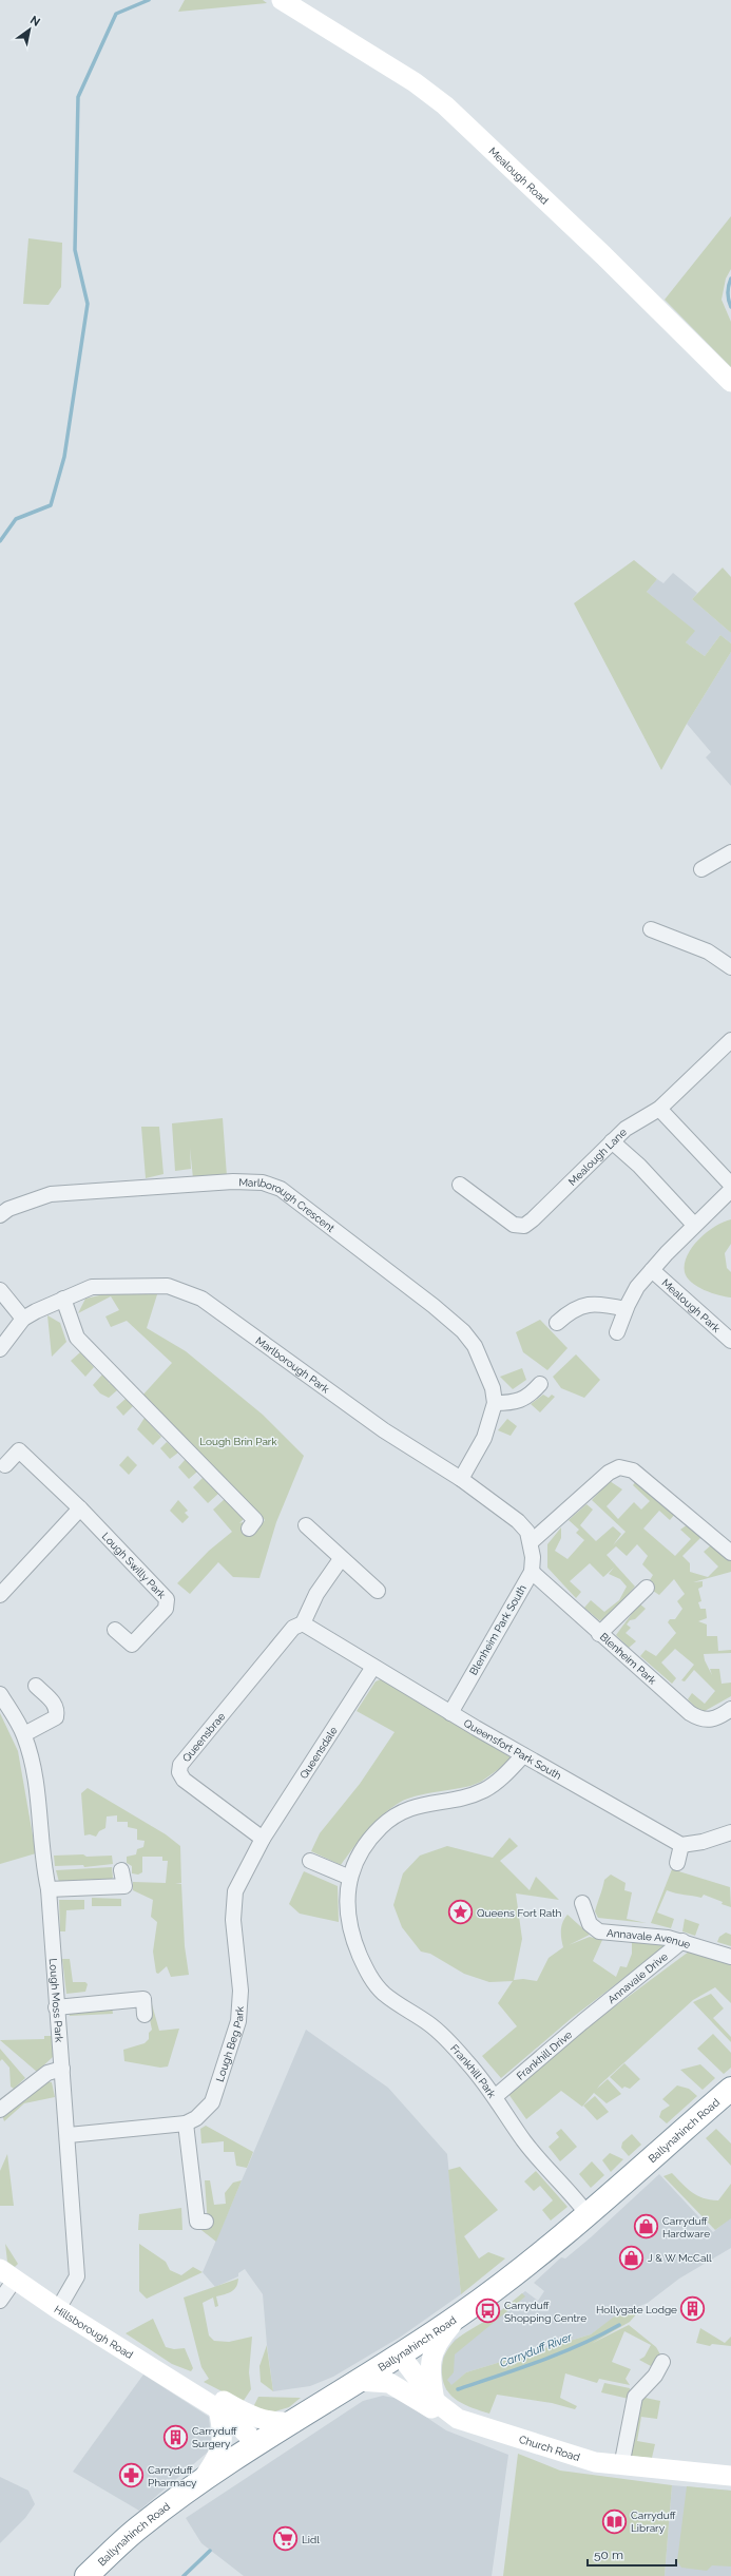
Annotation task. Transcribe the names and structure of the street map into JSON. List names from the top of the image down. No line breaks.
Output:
{"streets":{"highway":["Ballynahinch Road"],"main road":["Mealough Road","Hillsborough Road","Church Road"],"street":["Mealough Lane","Marlborough Crescent","Mealough Park","Marlborough Park","Lough Swilly Park","Blenheim Park South","Blenheim Park","Queensbrae","Queensfort Park South","Queensdale","Annavale Avenue","Annavale Drive","Lough Moss Park","Lough Beg Park","Frankhill Drive","Frankhill Park"]},"crossings":[["Marlborough Crescent","Marlborough Park"],["Blenheim Park South","Blenheim Park"],["Blenheim Park South","Queensfort Park South"],["Queensbrae","Queensfort Park South"],["Queensbrae","Queensdale"],["Queensbrae","Lough Beg Park"],["Queensfort Park South","Queensdale"],["Queensfort Park South","Frankhill Park"],["Queensdale","Lough Beg Park"],["Annavale Avenue","Annavale Drive"],["Annavale Drive","Frankhill Drive"],["Lough Moss Park","Lough Beg Park"],["Lough Moss Park","Hillsborough Road"],["Frankhill Drive","Frankhill Park"],["Frankhill Park","Ballynahinch Road"],["Ballynahinch Road","Hillsborough Road"],["Ballynahinch Road","Church Road"]],"water":["Carryduff River"],"parks":["Lough Brin Park"],"places":{"place":["Queens Fort Rath"],"shop":["Carryduff Hardware","J & W McCall"],"building":["Hollygate Lodge","Carryduff Surgery"],"bus stop":["Carryduff Shopping Centre"],"pharmacy":["Carryduff Pharmacy"],"library":["Carryduff Library"],"supermarket":["Lidl"]},"scale_bar":"50 m","north":"top right"}
